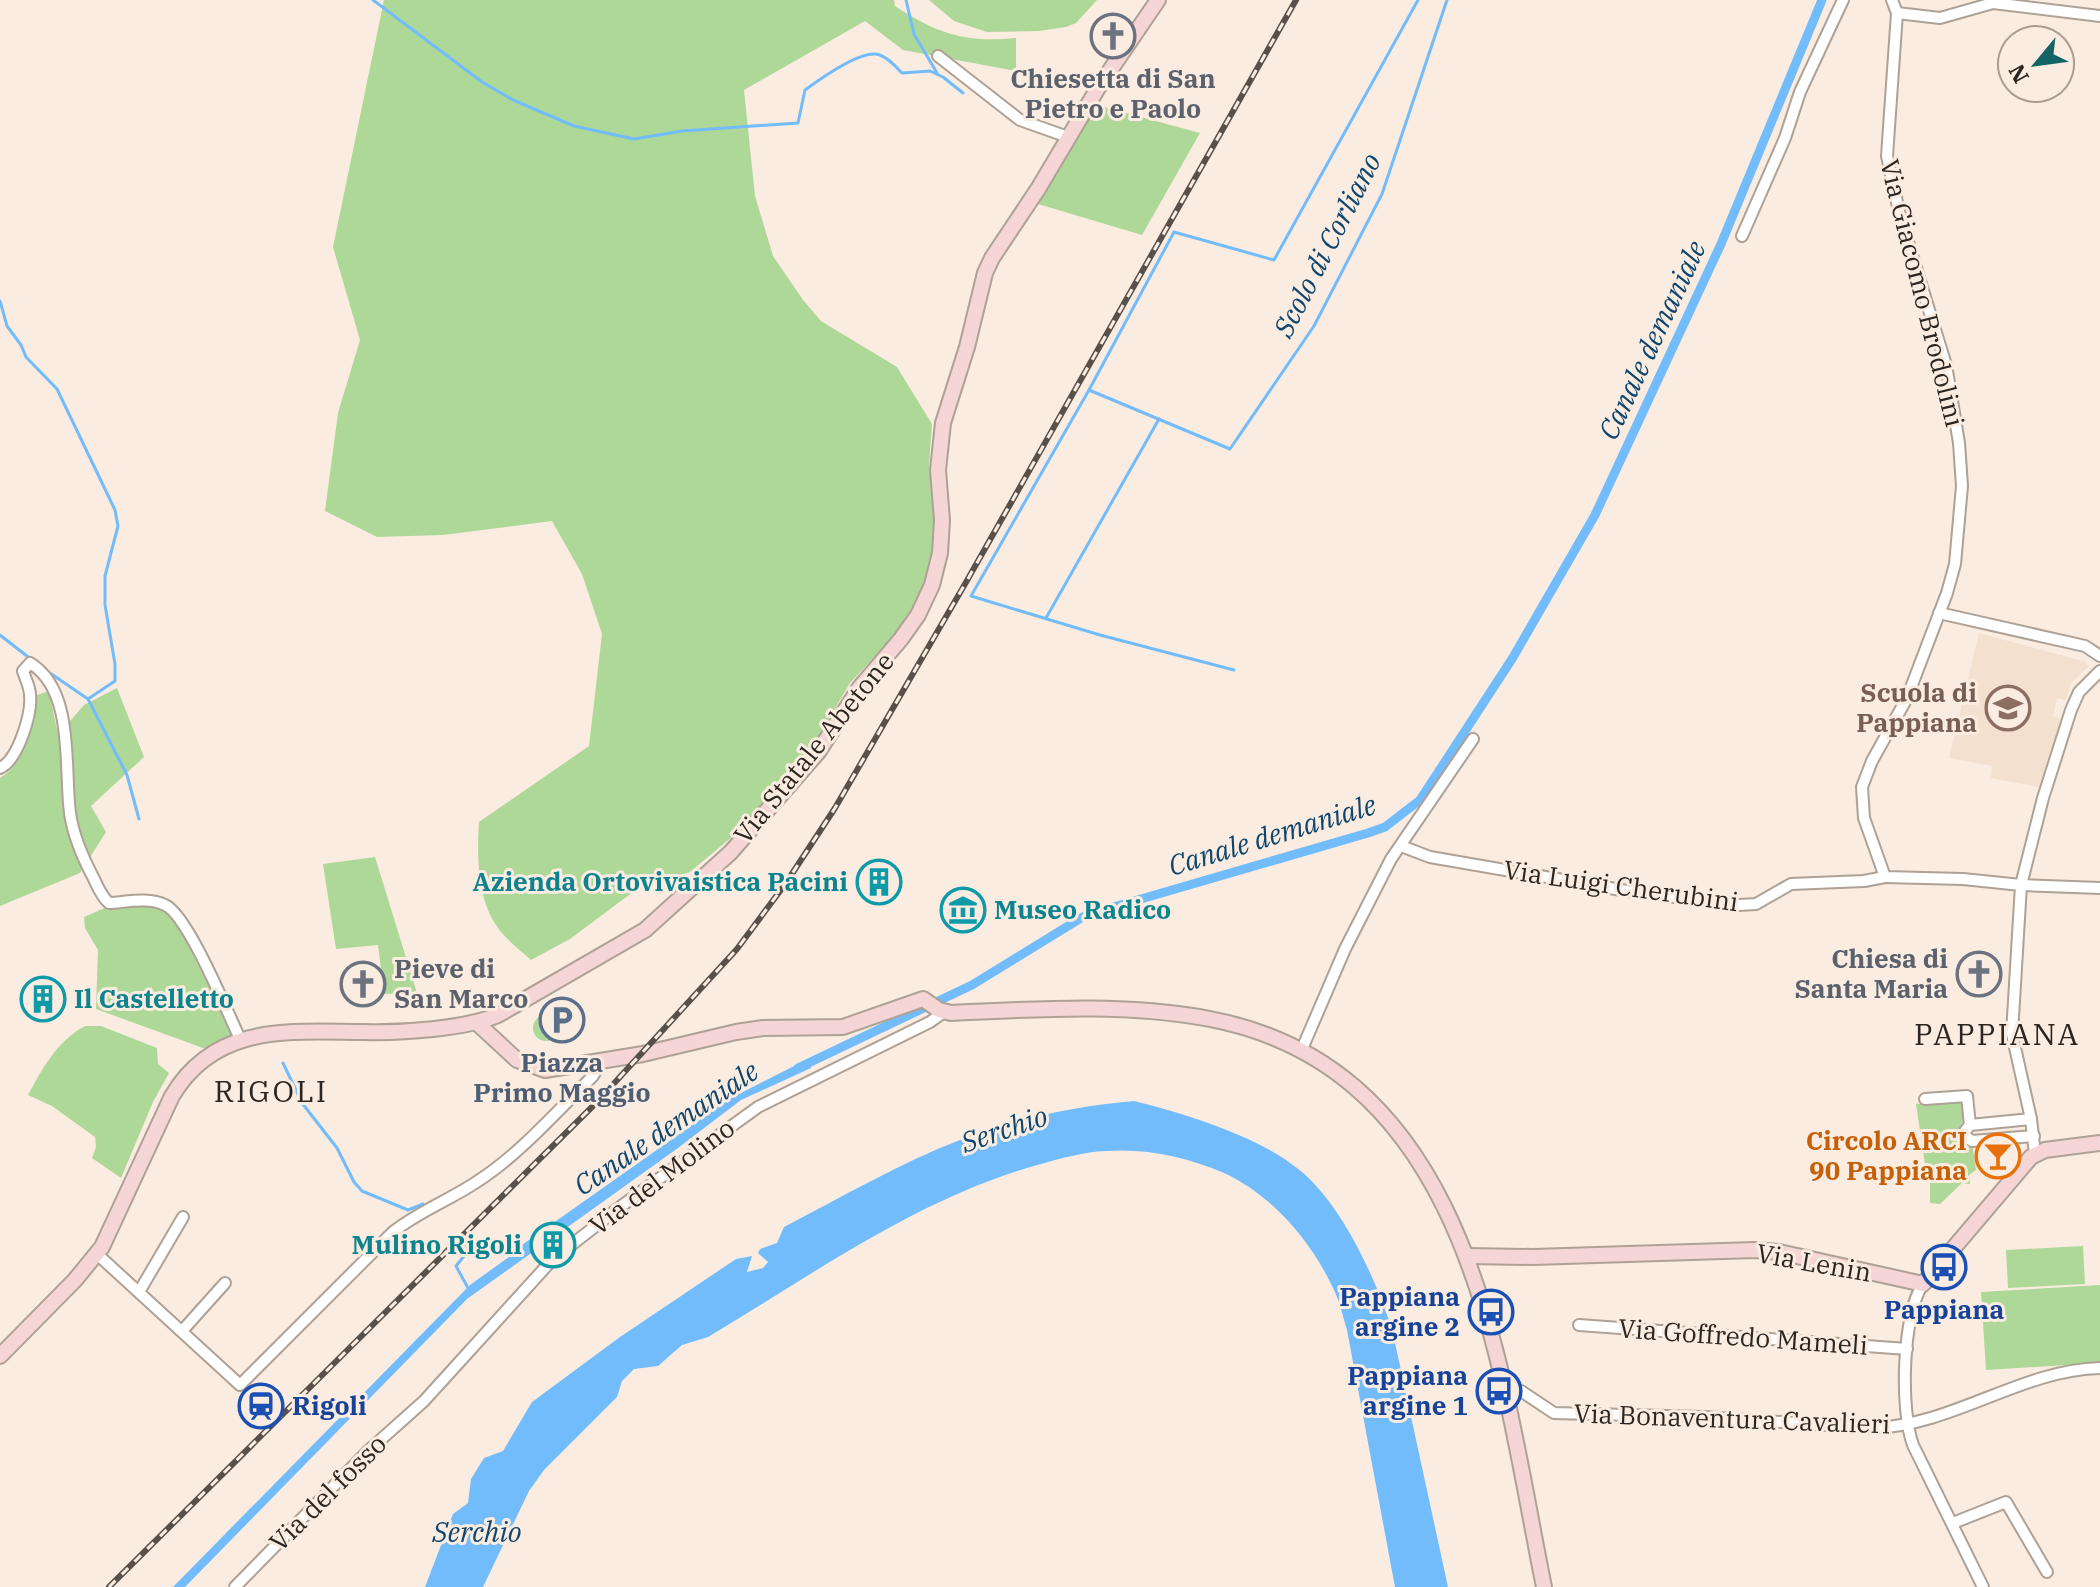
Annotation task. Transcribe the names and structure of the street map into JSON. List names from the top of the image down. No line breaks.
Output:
{"streets":{"street":["Via Giacomo Brodolini","Via Statale Abetone","Via Luigi Cherubini","Via del Molino","Via Lenin","Via Goffredo Mameli","Via Bonaventura Cavalieri","Via del fosso"]},"crossings":[["Via Giacomo Brodolini","Via Luigi Cherubini"],["Via del Molino","Via del fosso"]],"districts":["PAPPIANA","RIGOLI"],"water":["Scolo di Corliano","Canale demaniale","Serchio"],"places":{"church":["Chiesetta di San Pietro e Paolo","Chiesa di Santa Maria","Pieve di San Marco"],"school or university":["Scuola di Pappiana"],"building":["Azienda Ortovivaistica Pacini","Il Castelletto","Mulino Rigoli"],"museum":["Museo Radico"],"parking":["Piazza Primo Maggio"],"bar":["Circolo ARCI 90 Pappiana"],"bus stop":["Pappiana","Pappiana argine 2","Pappiana argine 1"],"station":["Rigoli"]},"north":"bottom left"}
